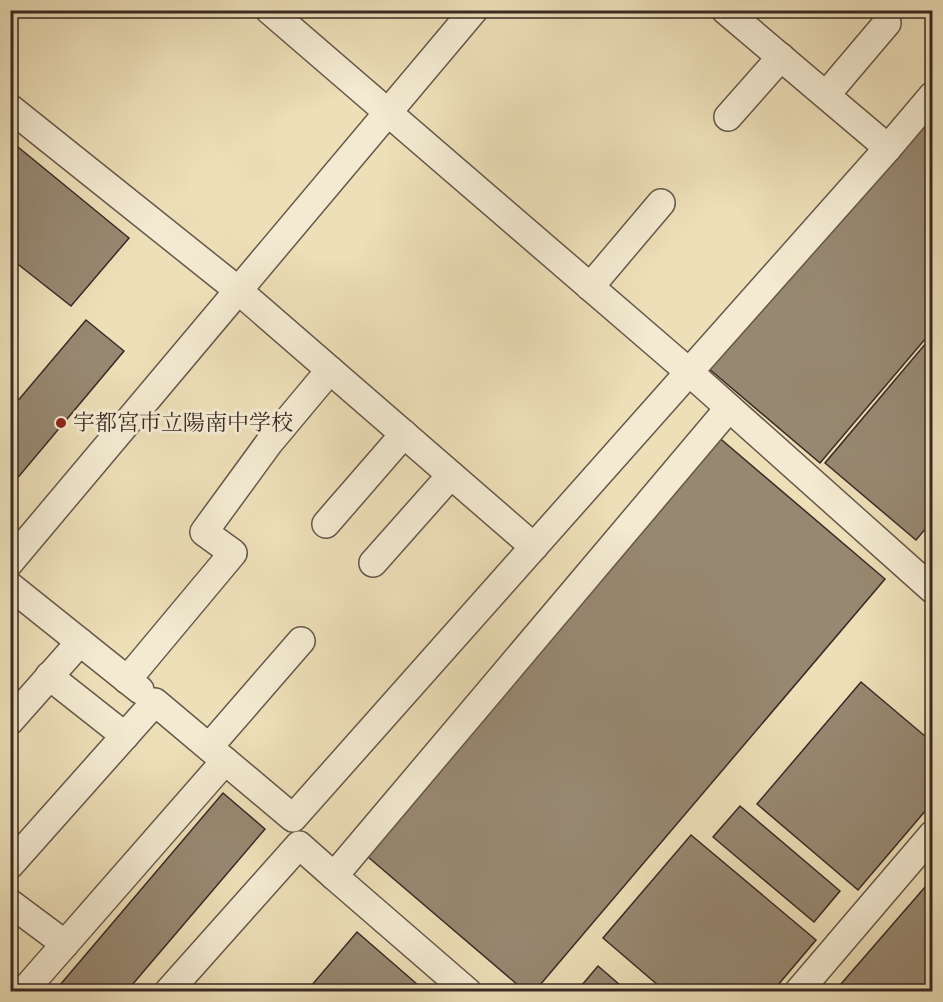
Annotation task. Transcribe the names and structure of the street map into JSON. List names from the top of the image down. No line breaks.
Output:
{"places":["宇都宮市立陽南中学校"]}
